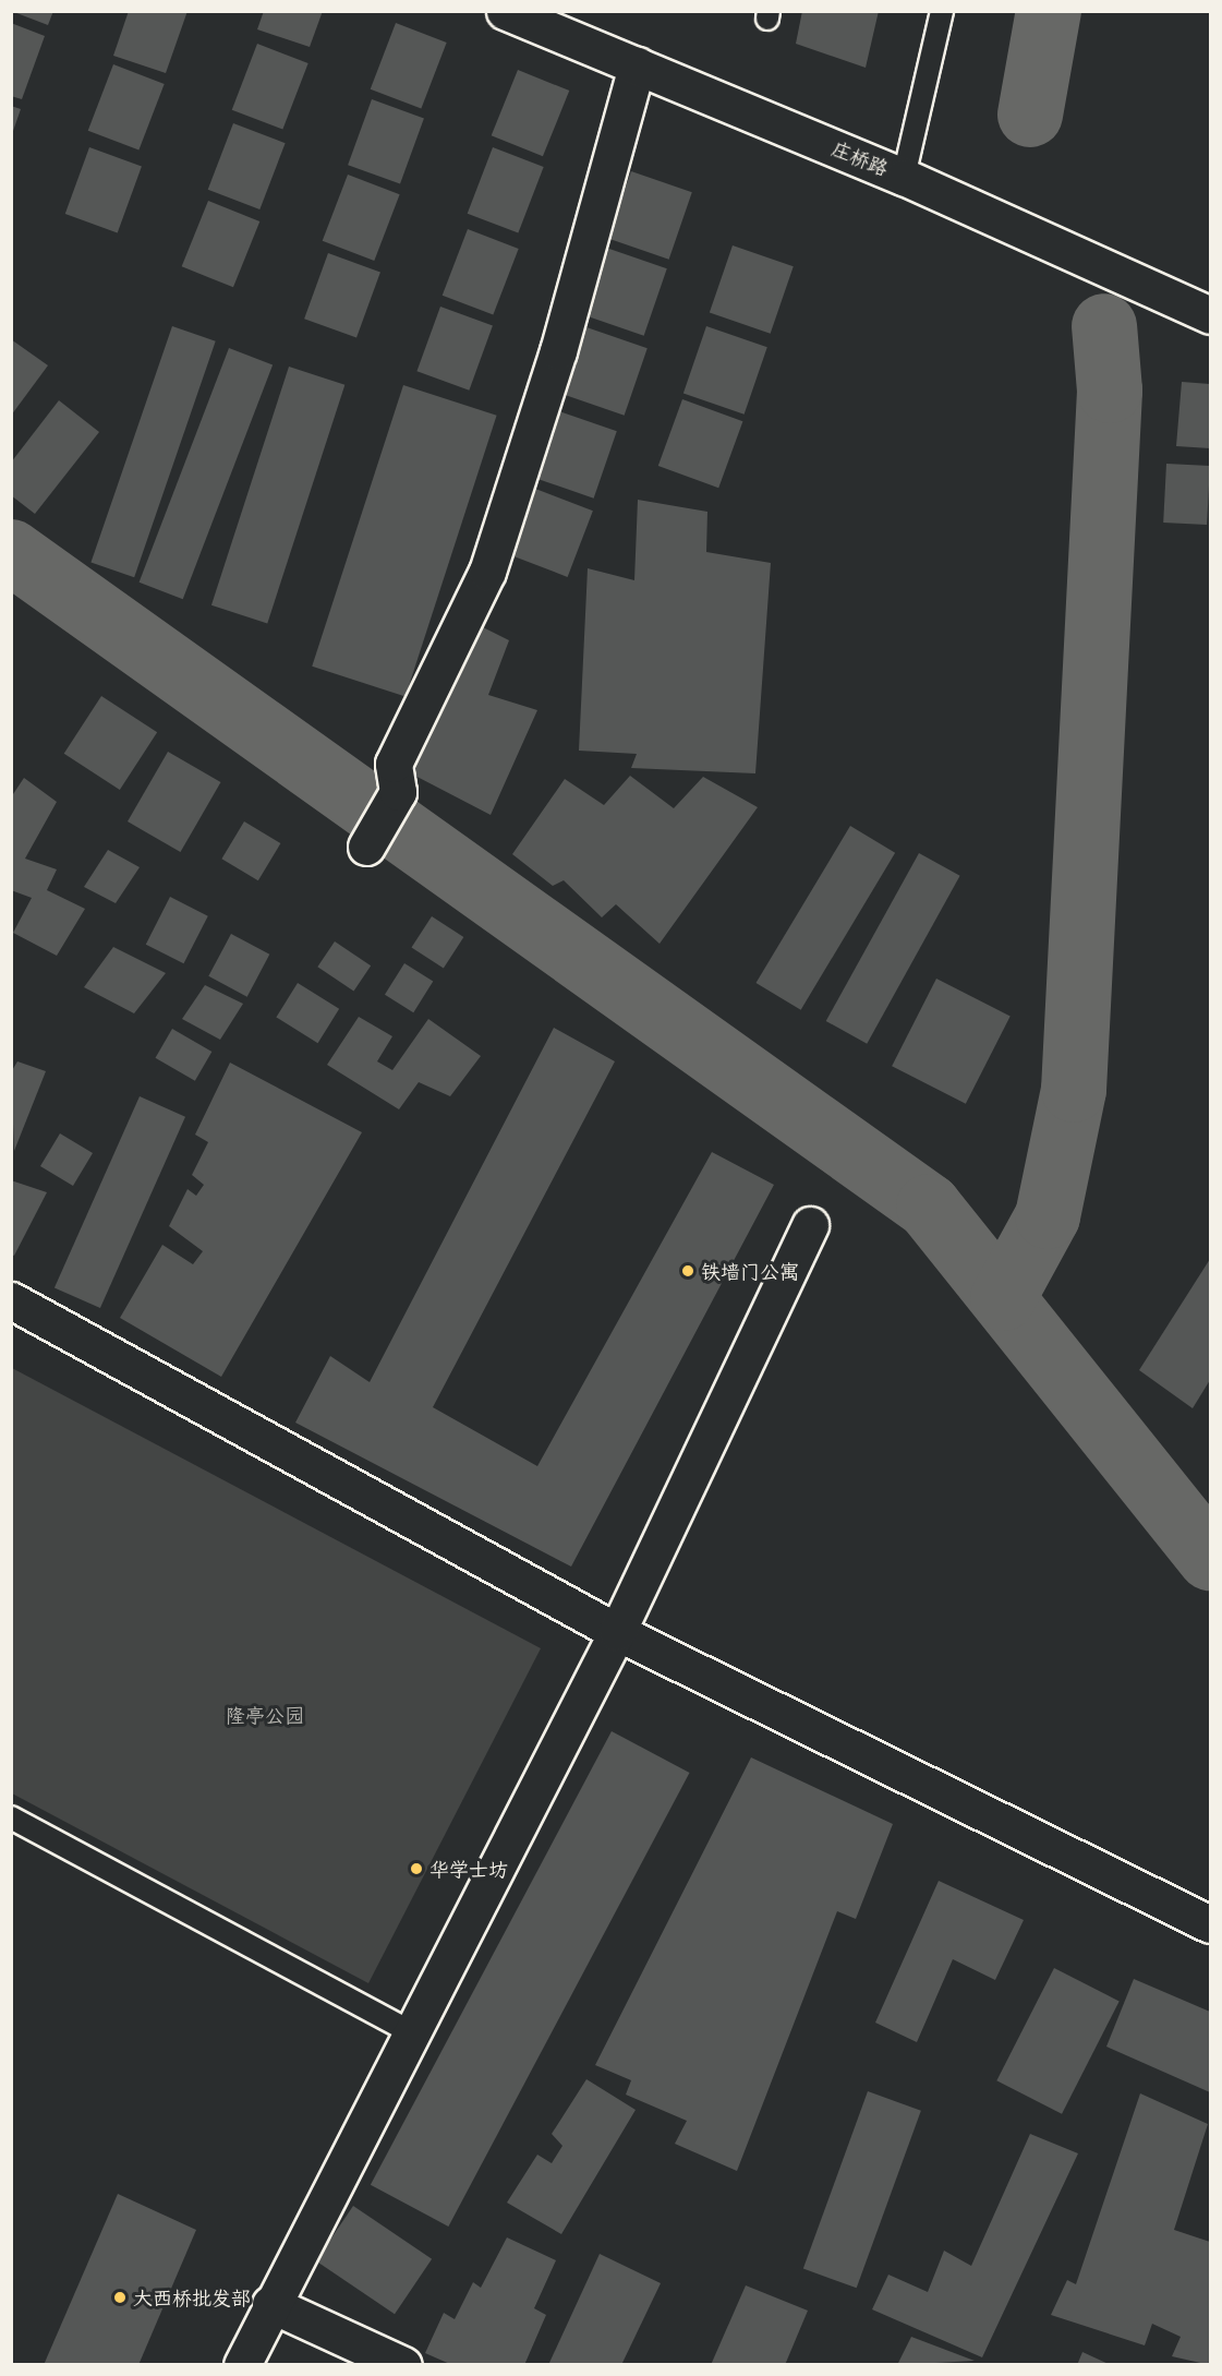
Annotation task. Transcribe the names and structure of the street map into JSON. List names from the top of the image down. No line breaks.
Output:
{"streets":{"street":["庄桥路"]},"parks":["隆亭公园"],"places":["铁墙门公寓","华学士坊","大西桥批发部"]}
